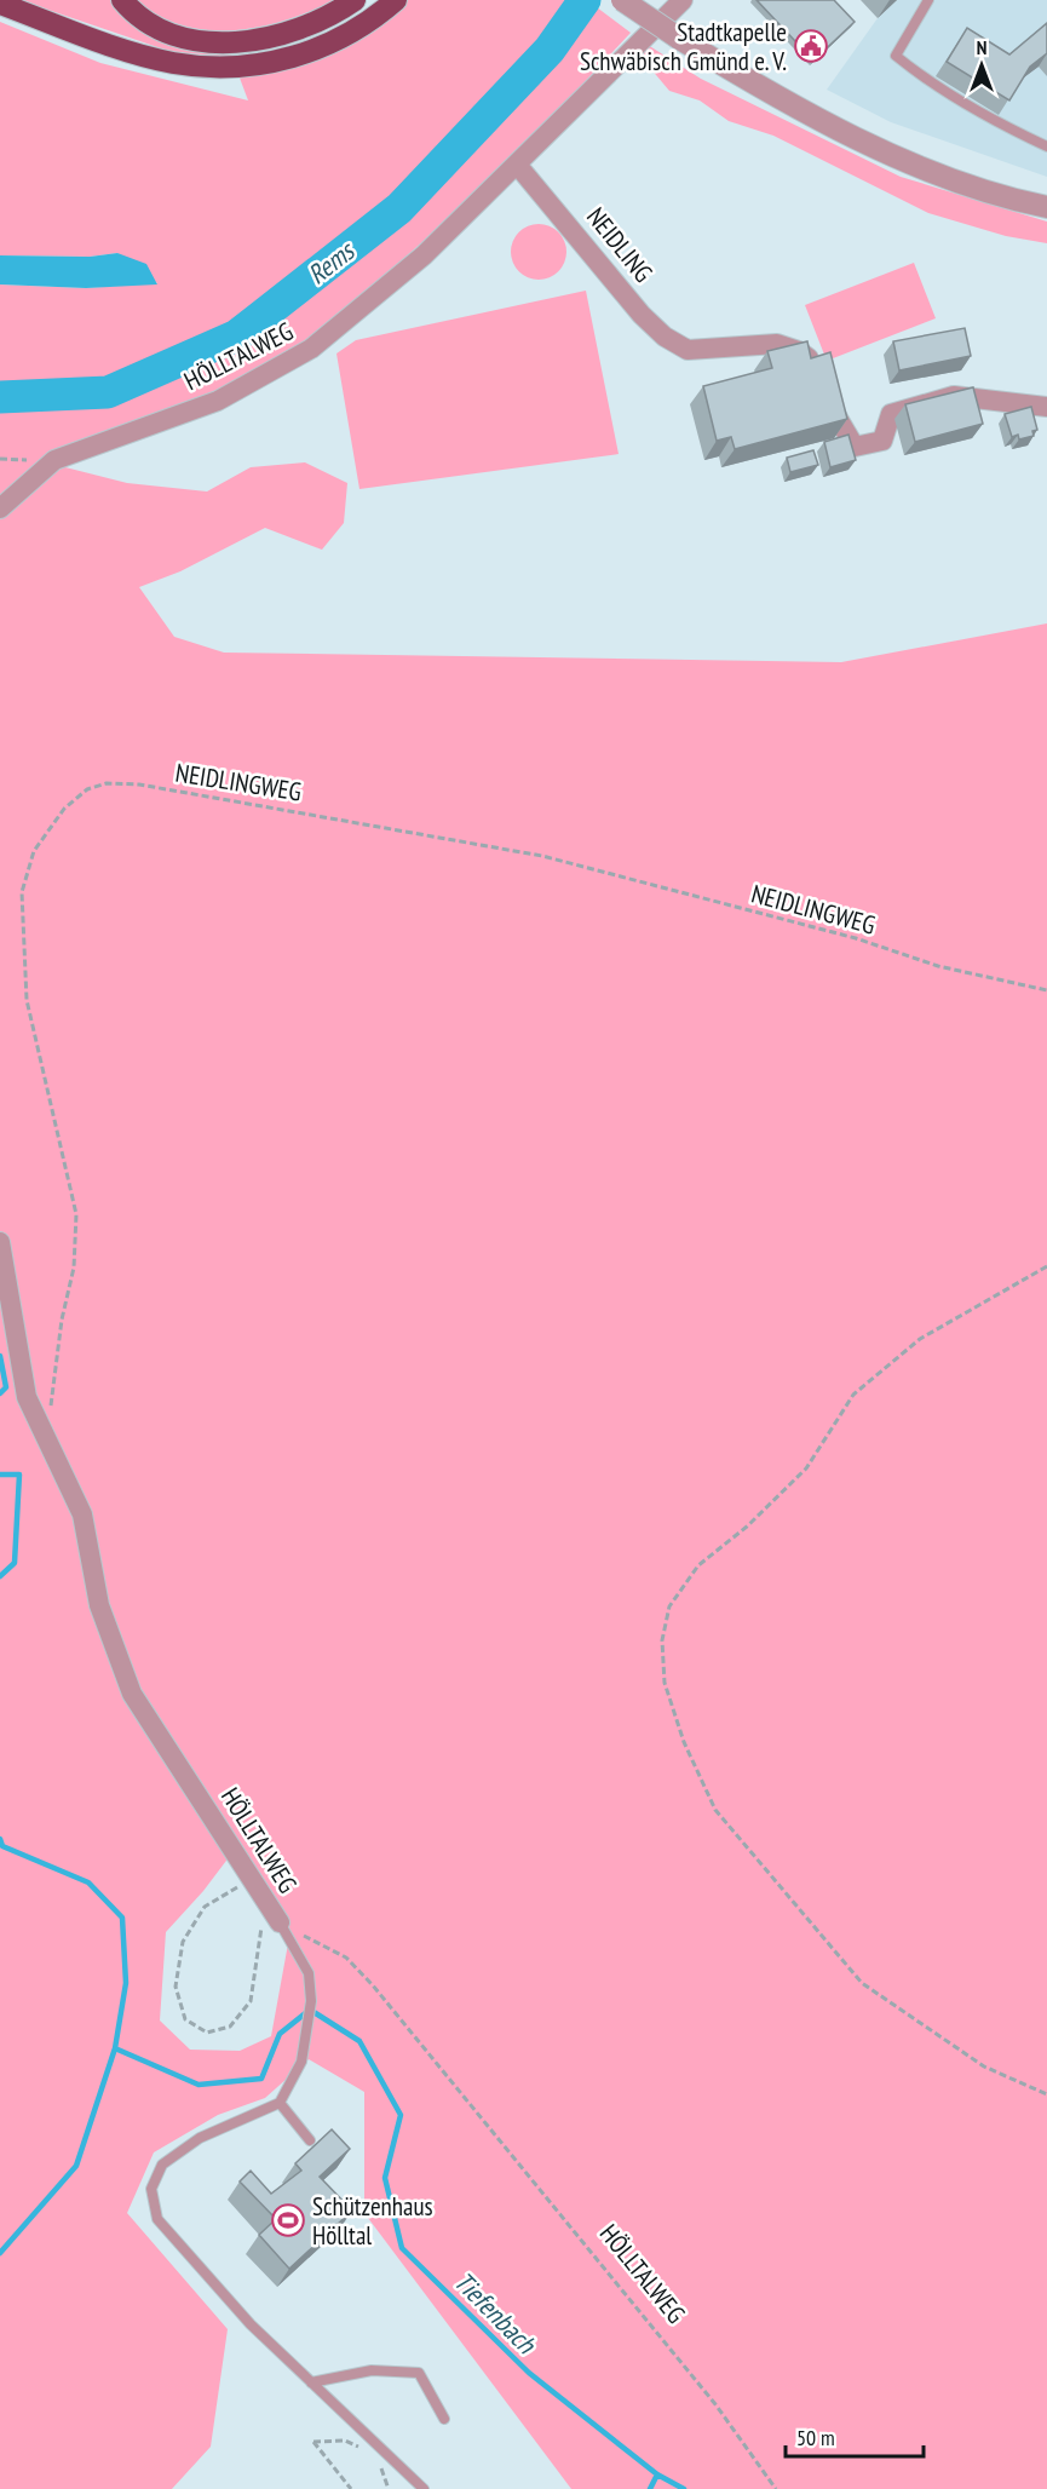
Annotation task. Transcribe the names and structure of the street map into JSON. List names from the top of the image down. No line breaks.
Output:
{"streets":{"street":["NEIDLING","HÖLLTALWEG"],"path":["NEIDLINGWEG"]},"crossings":[["NEIDLING","HÖLLTALWEG"]],"water":["Rems","Tiefenbach"],"places":{"public building":["Stadtkapelle Schwäbisch Gmünd e. V."],"sports":["Schützenhaus Hölltal"]},"scale_bar":"50 m","north":"top"}
